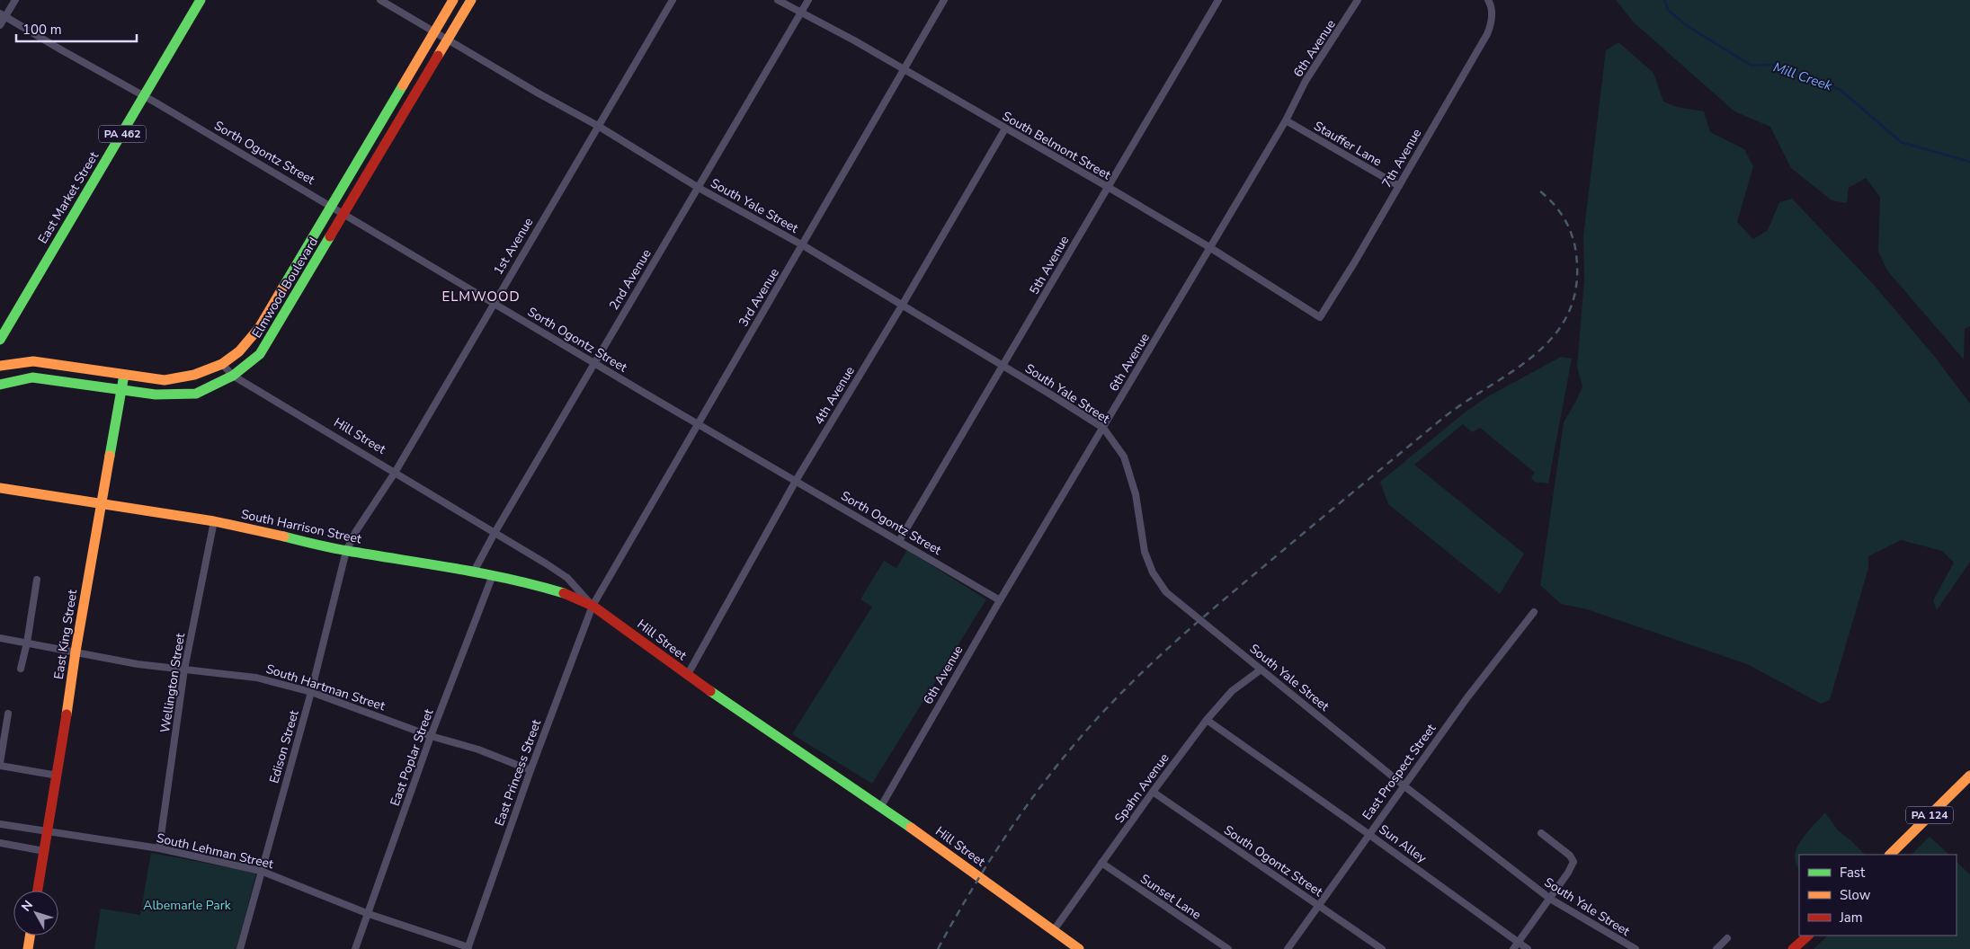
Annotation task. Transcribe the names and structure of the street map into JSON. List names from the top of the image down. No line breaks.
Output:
{"streets":{"street":["6th Avenue","PA 462","Stauffer Lane","South Belmont Street","Sorth Ogontz Street","7th Avenue","East Market Street","South Yale Street","1st Avenue","5th Avenue","2nd Avenue","Elmwood Boulevard","3rd Avenue","4th Avenue","Hill Street","South Harrison Street","East King Street","Wellington Street","South Hartman Street","Edison Street","East Poplar Street","East Prospect Street","East Princess Street","Spahn Avenue","PA 124","Sun Alley","South Lehman Street","South Ogontz Street","Sunset Lane"]},"crossings":[["6th Avenue","Stauffer Lane"],["6th Avenue","South Belmont Street"],["6th Avenue","Sorth Ogontz Street"],["6th Avenue","South Yale Street"],["6th Avenue","Hill Street"],["Stauffer Lane","7th Avenue"],["South Belmont Street","7th Avenue"],["South Belmont Street","5th Avenue"],["South Belmont Street","2nd Avenue"],["South Belmont Street","3rd Avenue"],["South Belmont Street","4th Avenue"],["Sorth Ogontz Street","East Market Street"],["Sorth Ogontz Street","1st Avenue"],["Sorth Ogontz Street","5th Avenue"],["Sorth Ogontz Street","2nd Avenue"],["Sorth Ogontz Street","Elmwood Boulevard"],["Sorth Ogontz Street","3rd Avenue"],["Sorth Ogontz Street","4th Avenue"],["South Yale Street","1st Avenue"],["South Yale Street","5th Avenue"],["South Yale Street","2nd Avenue"],["South Yale Street","Elmwood Boulevard"],["South Yale Street","3rd Avenue"],["South Yale Street","4th Avenue"],["South Yale Street","East Prospect Street"],["South Yale Street","Spahn Avenue"],["1st Avenue","Hill Street"],["1st Avenue","South Harrison Street"],["1st Avenue","Edison Street"],["2nd Avenue","Hill Street"],["2nd Avenue","South Harrison Street"],["Elmwood Boulevard","Hill Street"],["Elmwood Boulevard","East King Street"],["3rd Avenue","Hill Street"],["3rd Avenue","South Harrison Street"],["3rd Avenue","East Princess Street"],["4th Avenue","Hill Street"],["Hill Street","South Harrison Street"],["Hill Street","East Princess Street"],["Hill Street","Spahn Avenue"],["South Harrison Street","East King Street"],["South Harrison Street","Wellington Street"],["South Harrison Street","Edison Street"],["South Harrison Street","East Poplar Street"],["South Harrison Street","East Princess Street"],["East King Street","South Hartman Street"],["East King Street","South Lehman Street"],["Wellington Street","South Hartman Street"],["Wellington Street","South Lehman Street"],["South Hartman Street","Edison Street"],["South Hartman Street","East Poplar Street"],["South Hartman Street","East Princess Street"],["Edison Street","South Lehman Street"],["East Poplar Street","South Lehman Street"],["East Prospect Street","Sun Alley"],["East Prospect Street","South Ogontz Street"],["East Princess Street","South Lehman Street"],["Spahn Avenue","Sun Alley"],["Spahn Avenue","South Ogontz Street"],["Spahn Avenue","Sunset Lane"]],"districts":["ELMWOOD"],"water":["Mill Creek"],"parks":["Albemarle Park"],"legend":["Fast","Slow","Jam"],"scale_bar":"100 m","north":"top left"}
